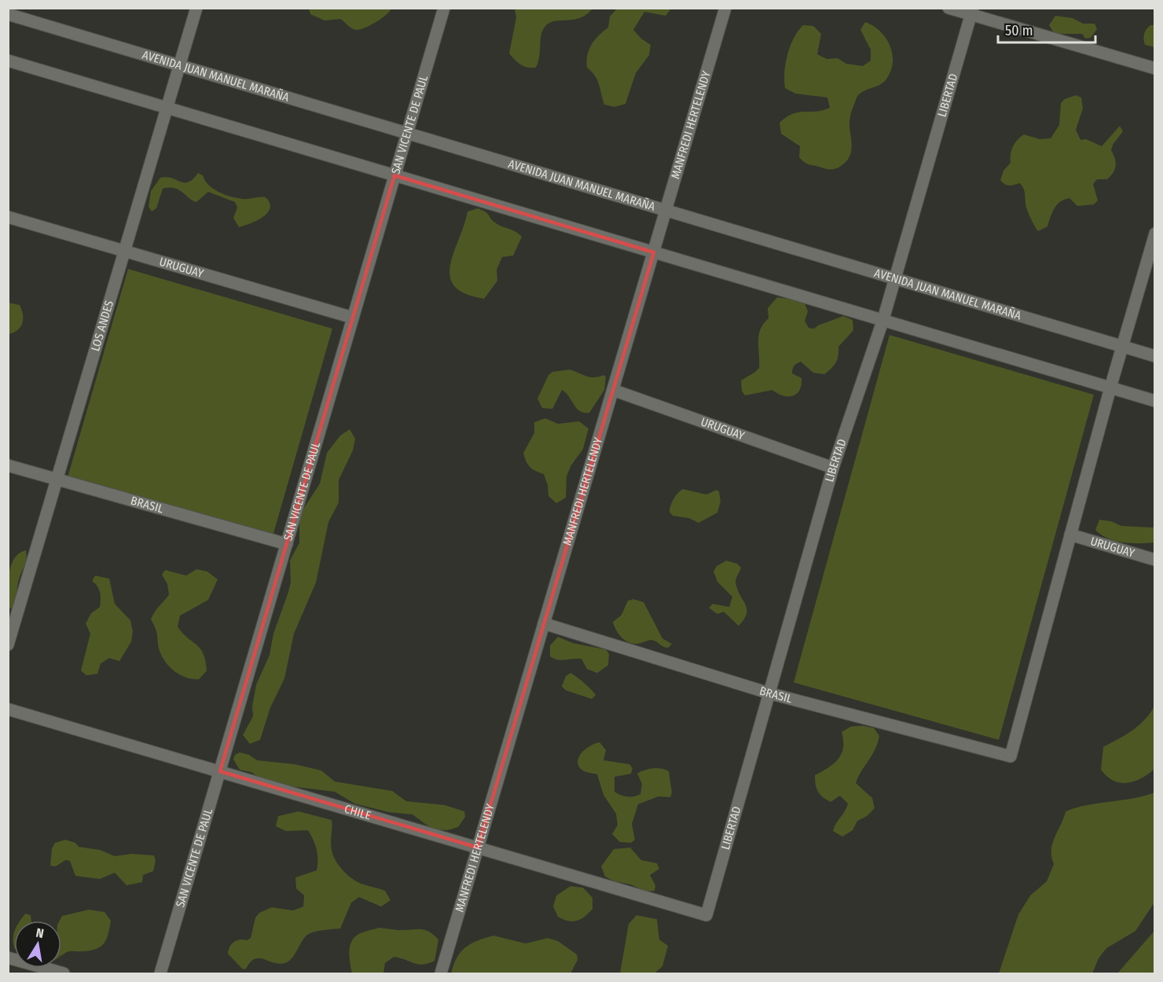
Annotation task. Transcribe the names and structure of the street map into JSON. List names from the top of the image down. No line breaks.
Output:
{"streets":{"street":["AVENIDA JUAN MANUEL MARAÑA","LIBERTAD","SAN VICENTE DE PAUL","MANFREDI HERTELENDY","URUGUAY","LOS ANDES","BRASIL","CHILE"]},"crossings":[["AVENIDA JUAN MANUEL MARAÑA","LIBERTAD"],["AVENIDA JUAN MANUEL MARAÑA","SAN VICENTE DE PAUL"],["AVENIDA JUAN MANUEL MARAÑA","MANFREDI HERTELENDY"],["AVENIDA JUAN MANUEL MARAÑA","LOS ANDES"],["LIBERTAD","URUGUAY"],["LIBERTAD","BRASIL"],["LIBERTAD","CHILE"],["SAN VICENTE DE PAUL","URUGUAY"],["SAN VICENTE DE PAUL","BRASIL"],["SAN VICENTE DE PAUL","CHILE"],["MANFREDI HERTELENDY","URUGUAY"],["MANFREDI HERTELENDY","BRASIL"],["MANFREDI HERTELENDY","CHILE"],["URUGUAY","LOS ANDES"],["URUGUAY","BRASIL"],["LOS ANDES","BRASIL"]],"scale_bar":"50 m","north":"top"}
